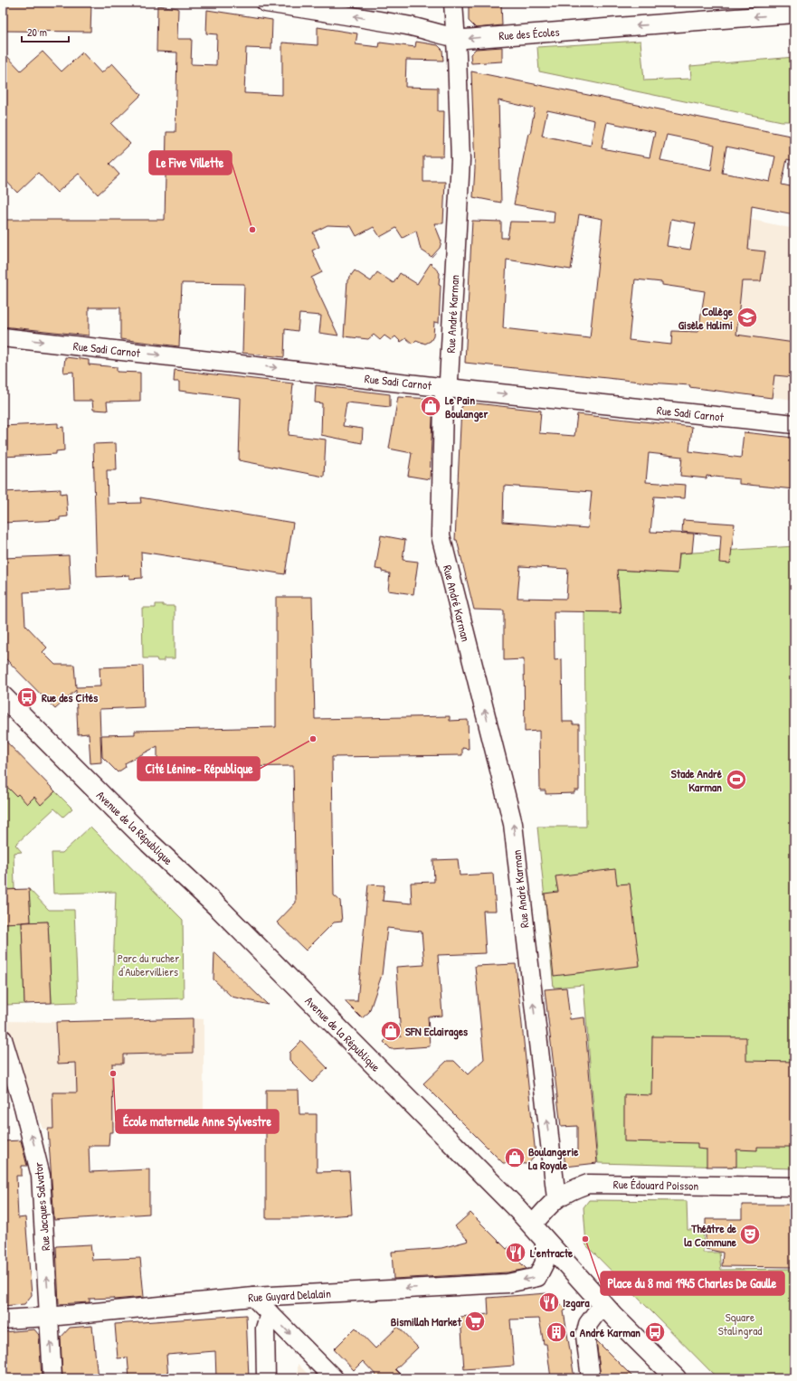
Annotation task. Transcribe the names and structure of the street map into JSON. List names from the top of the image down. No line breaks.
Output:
{"streets":{"main road":["Avenue de la République"],"street":["Rue des Écoles","Rue André Karman","Rue Sadi Carnot","Rue Édouard Poisson","Rue Jacques Salvator","Rue Guyard Delalain"]},"crossings":[["Rue des Écoles","Rue André Karman"],["Rue André Karman","Rue Sadi Carnot"],["Rue André Karman","Rue Édouard Poisson"],["Avenue de la République","Rue Édouard Poisson"],["Avenue de la République","Rue Guyard Delalain"],["Rue Jacques Salvator","Rue Guyard Delalain"]],"one_way":["Rue des Écoles","Rue André Karman","Rue Sadi Carnot","Rue Jacques Salvator","Rue Guyard Delalain"],"parks":["Parc du rucher d'Aubervilliers","Square Stalingrad"],"places":{"other":["Le Five Villette","Cité Lénine- République","École maternelle Anne Sylvestre","Place du 8 mai 1945 Charles De Gaulle"],"school or university":["Collège Gisèle Halimi"],"shop":["Le Pain Boulanger","SFN Eclairages","Boulangerie La Royale"],"bus stop":["Rue des Cités","André Karman"],"sports":["Stade André Karman"],"theatre":["Théâtre de la Commune"],"restaurant":["L'entracte","Izgara"],"supermarket":["Bismillah Market"],"building":["a"]},"scale_bar":"20 m"}
